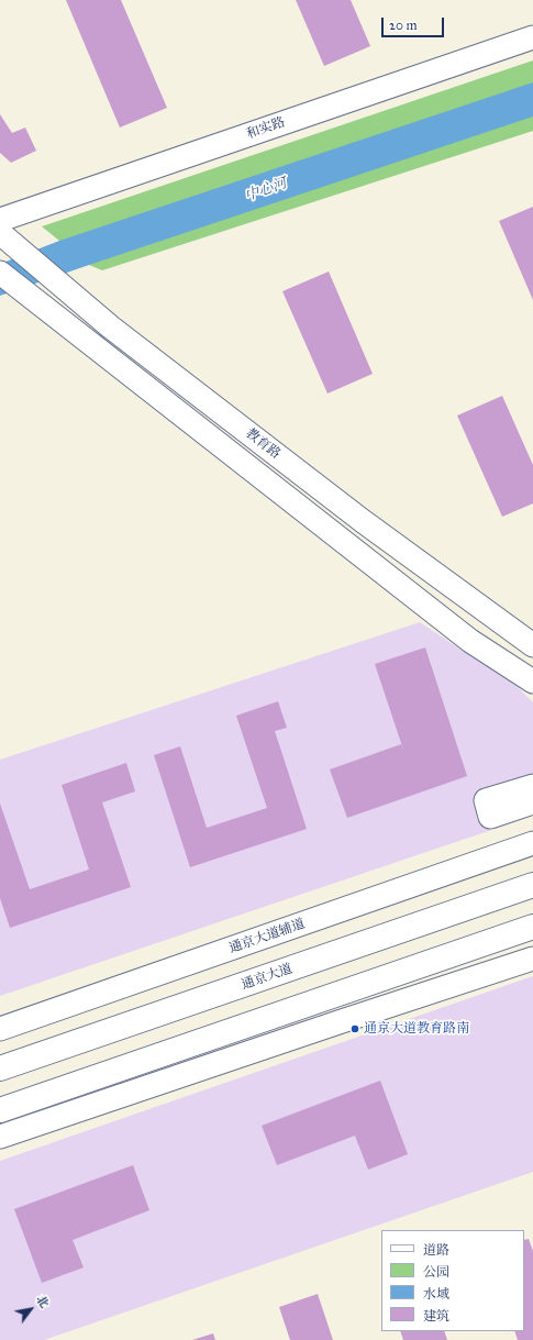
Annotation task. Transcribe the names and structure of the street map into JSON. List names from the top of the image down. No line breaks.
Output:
{"streets":{"highway":["通京大道"],"street":["和实路","教育路","通京大道辅道"]},"water":["中心河"],"places":["通京大道教育路南"],"legend":["道路","公园","水域","建筑"],"scale_bar":"20 m","north":"top right"}
